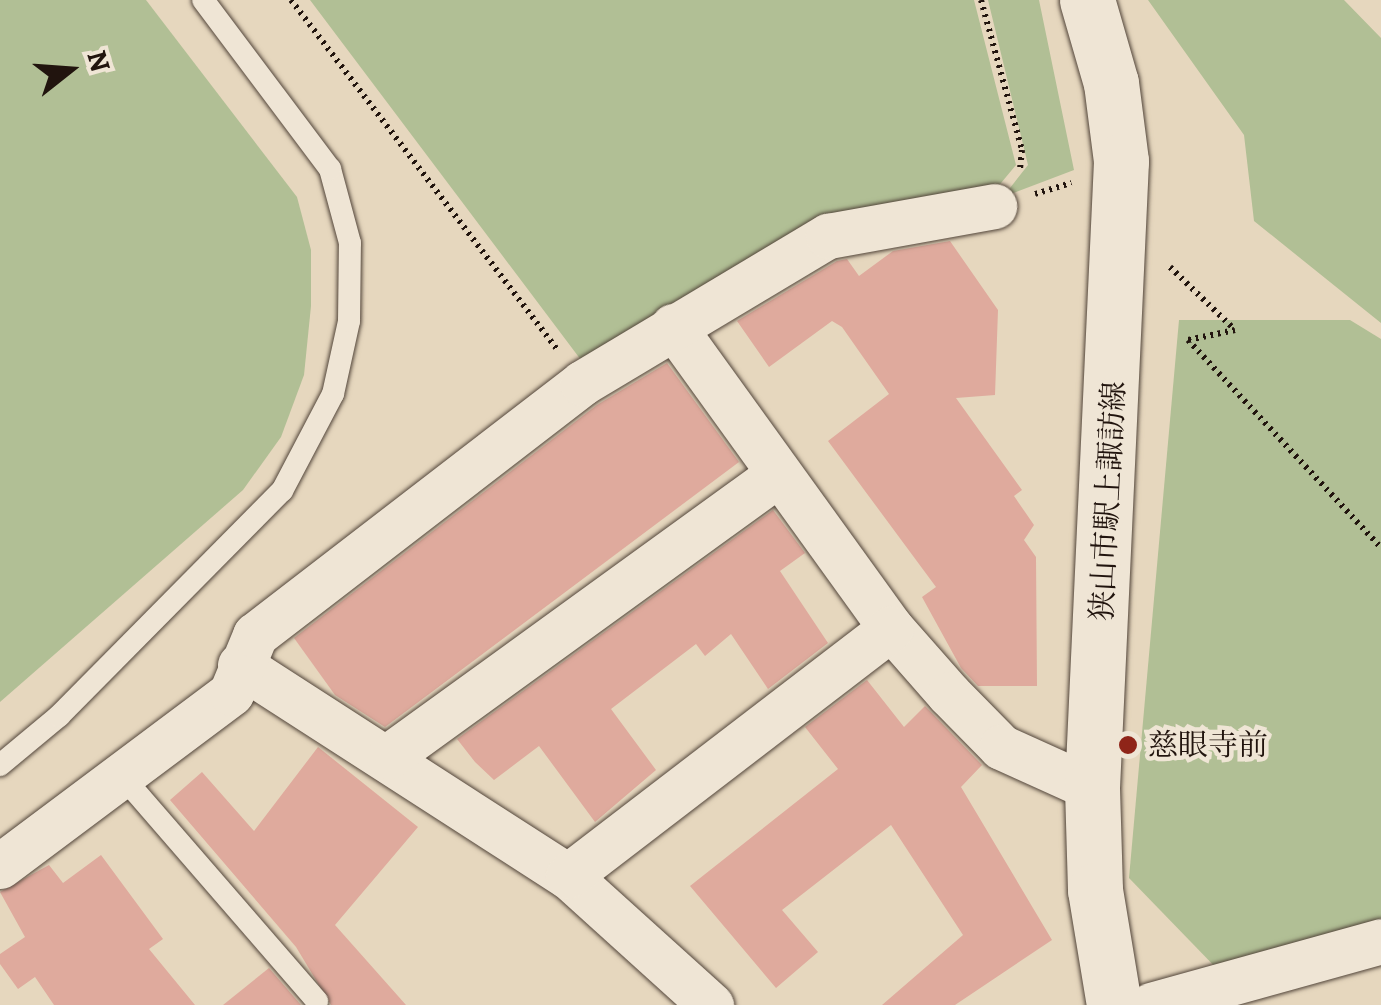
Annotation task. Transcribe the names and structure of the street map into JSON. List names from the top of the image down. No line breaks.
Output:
{"streets":{"street":["狭山市駅上諏訪線"]},"places":["慈眼寺前"],"north":"right"}
